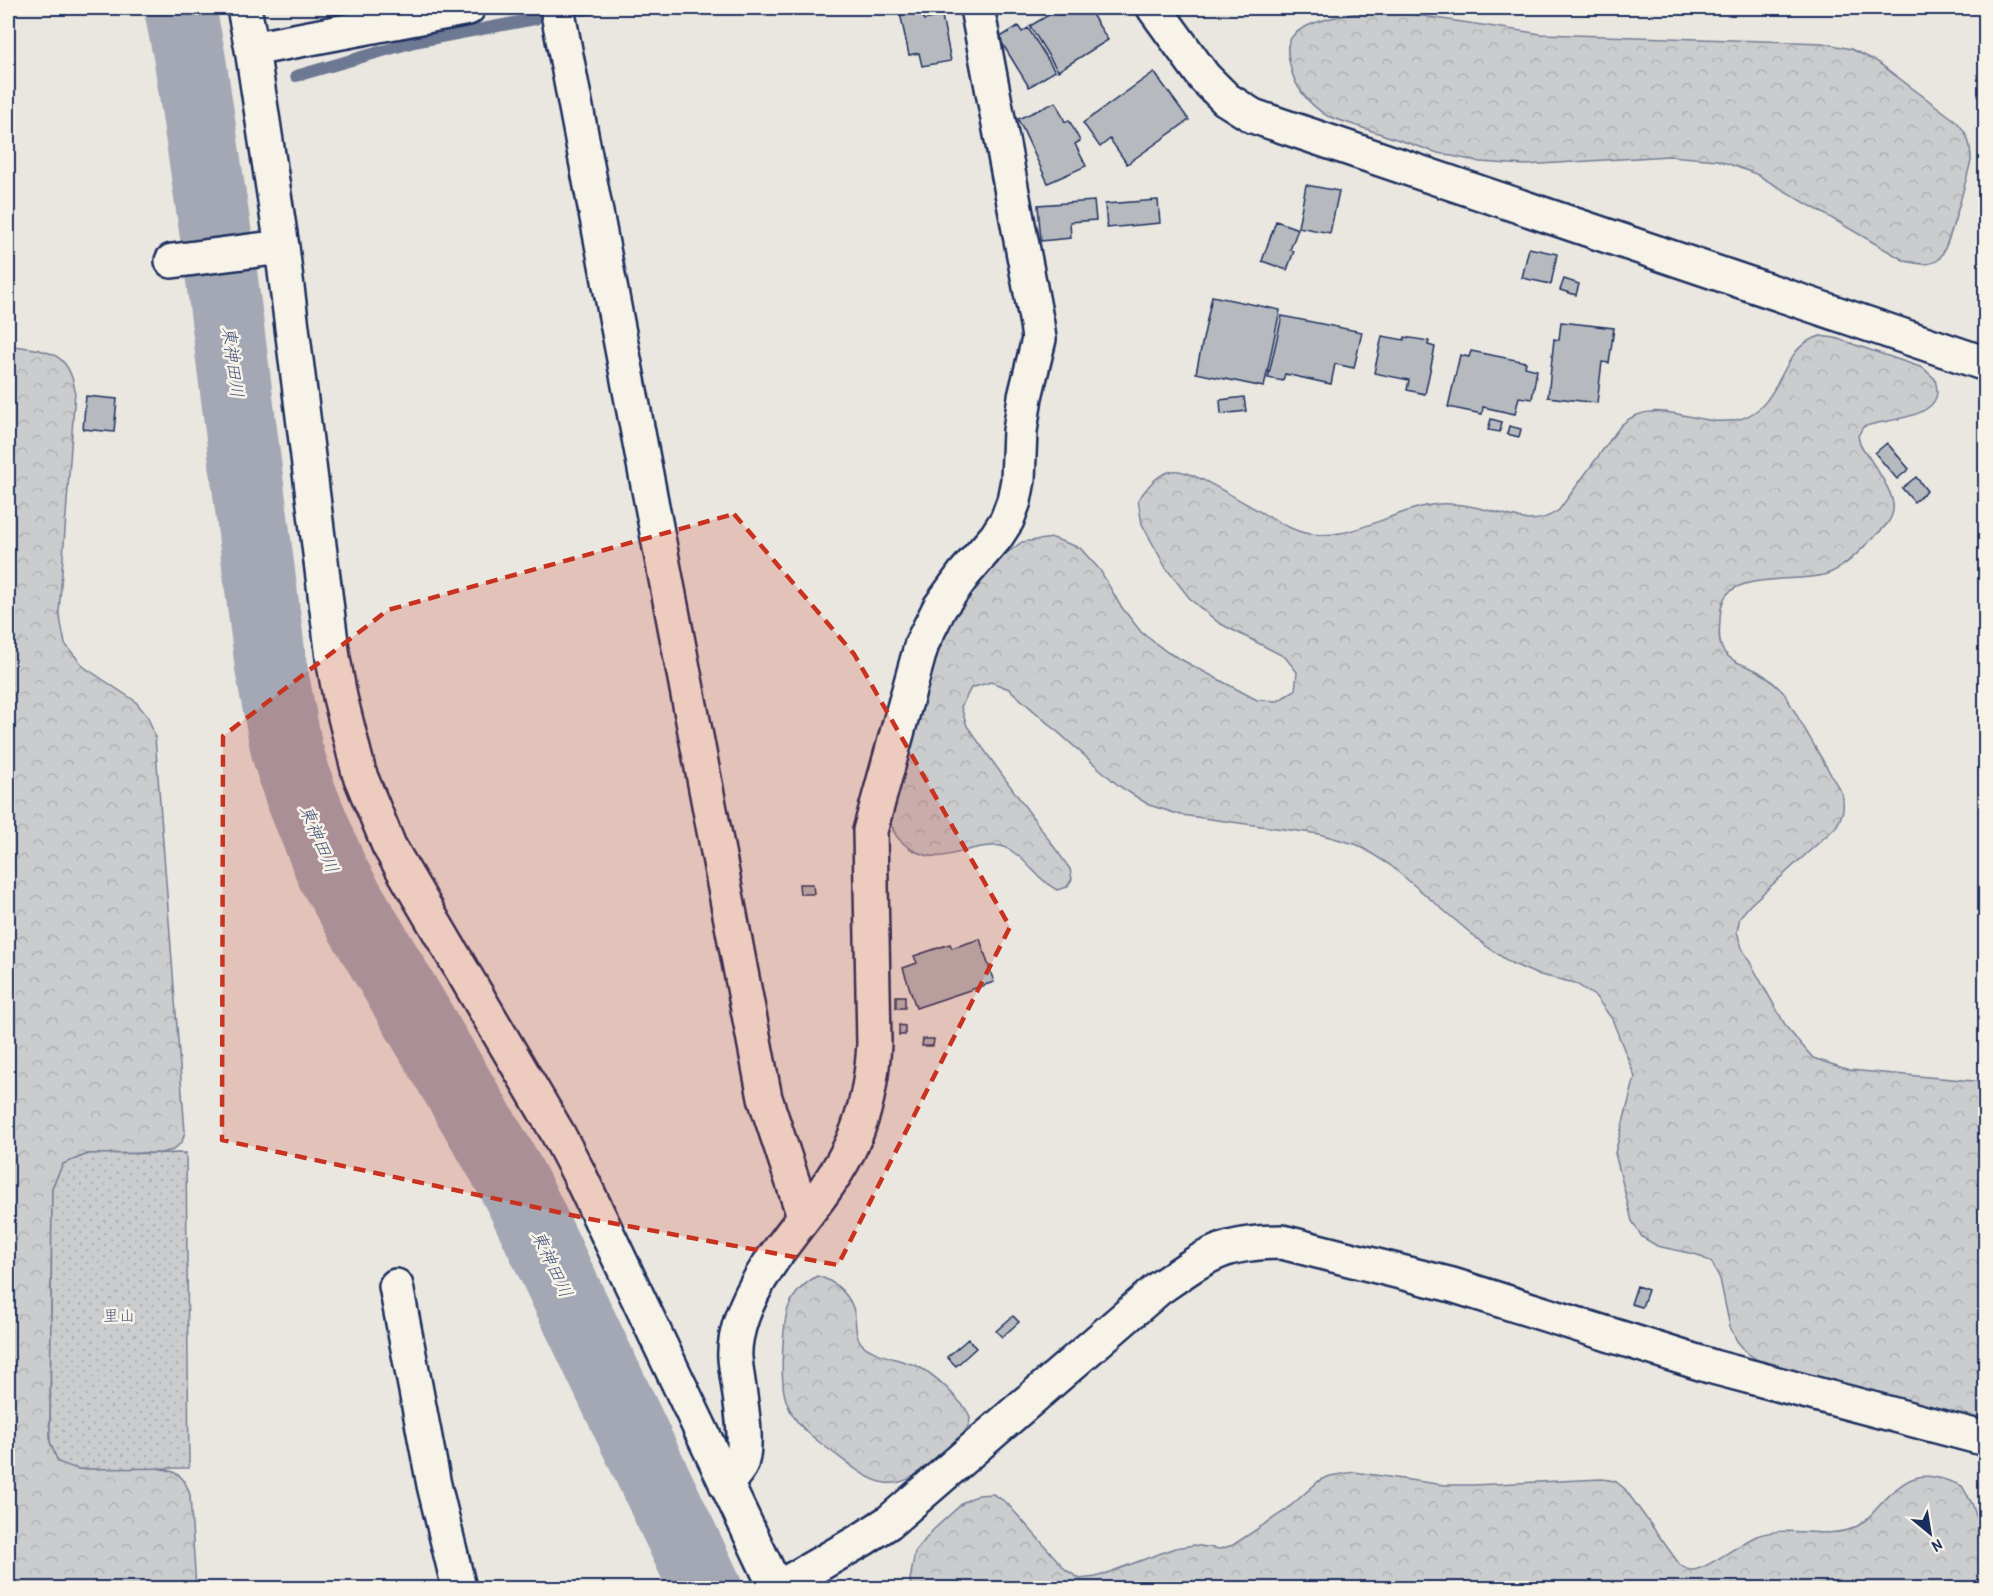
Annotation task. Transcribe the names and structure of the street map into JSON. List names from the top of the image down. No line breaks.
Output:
{"water":["東神田川"],"parks":["里山"],"north":"bottom right"}
